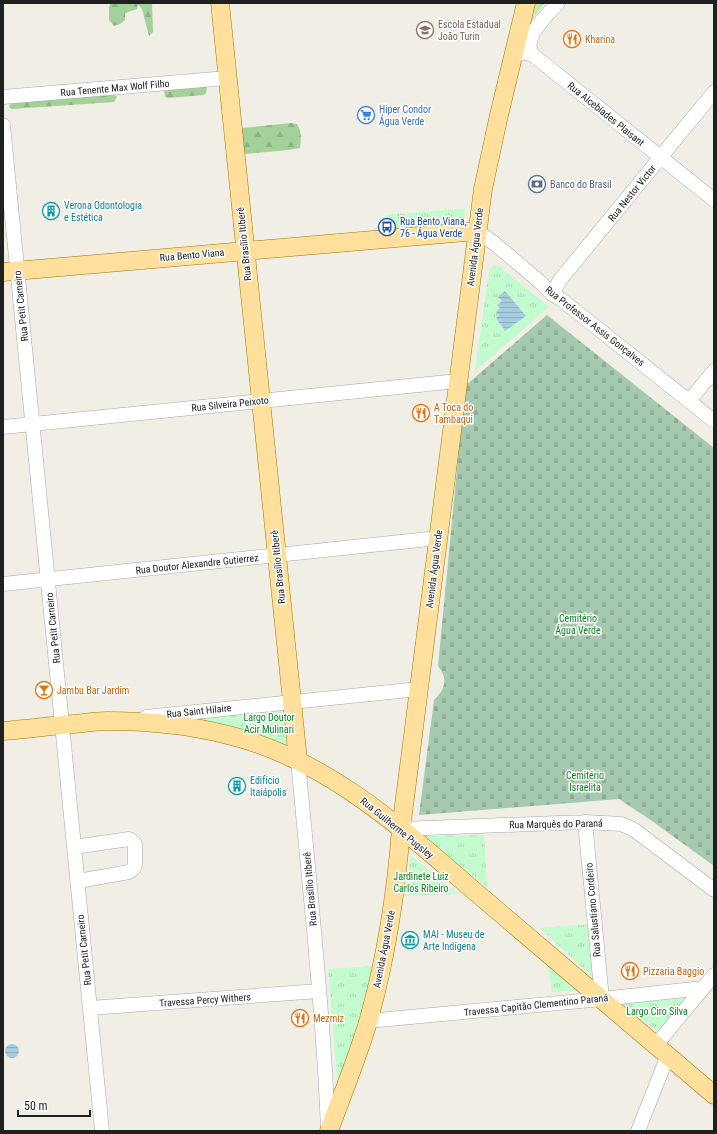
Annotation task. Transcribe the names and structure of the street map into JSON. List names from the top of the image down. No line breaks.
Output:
{"streets":{"main road":["Rua Brasílio Itiberê","Avenida Água Verde","Rua Bento Viana","Rua Saint Hilaire","Rua Guilherme Pugsley"],"street":["Rua Tenente Max Wolf Filho","Rua Alcebíades Plaisant","Rua Nestor Victor","Rua Petit Carneiro","Rua Professor Assis Gonçalves","Rua Silveira Peixoto","Rua Doutor Alexandre Gutierrez","Rua Marquês do Paraná","Rua Salustiano Cordeiro","Travessa Percy Withers","Travessa Capitão Clementino Paraná"]},"crossings":[["Rua Tenente Max Wolf Filho","Rua Brasílio Itiberê"],["Rua Alcebíades Plaisant","Rua Nestor Victor"],["Rua Nestor Victor","Rua Professor Assis Gonçalves"],["Rua Brasílio Itiberê","Avenida Água Verde"],["Rua Brasílio Itiberê","Rua Bento Viana"],["Rua Brasílio Itiberê","Rua Silveira Peixoto"],["Rua Brasílio Itiberê","Rua Doutor Alexandre Gutierrez"],["Rua Brasílio Itiberê","Rua Saint Hilaire"],["Rua Brasílio Itiberê","Rua Guilherme Pugsley"],["Rua Brasílio Itiberê","Travessa Percy Withers"],["Avenida Água Verde","Rua Bento Viana"],["Avenida Água Verde","Rua Professor Assis Gonçalves"],["Avenida Água Verde","Rua Silveira Peixoto"],["Avenida Água Verde","Rua Doutor Alexandre Gutierrez"],["Avenida Água Verde","Rua Saint Hilaire"],["Avenida Água Verde","Rua Marquês do Paraná"],["Avenida Água Verde","Rua Guilherme Pugsley"],["Avenida Água Verde","Travessa Capitão Clementino Paraná"],["Rua Bento Viana","Rua Petit Carneiro"],["Rua Bento Viana","Rua Professor Assis Gonçalves"],["Rua Petit Carneiro","Rua Silveira Peixoto"],["Rua Petit Carneiro","Rua Doutor Alexandre Gutierrez"],["Rua Petit Carneiro","Rua Saint Hilaire"],["Rua Petit Carneiro","Travessa Percy Withers"],["Rua Saint Hilaire","Rua Guilherme Pugsley"],["Rua Marquês do Paraná","Rua Guilherme Pugsley"],["Rua Marquês do Paraná","Rua Salustiano Cordeiro"],["Rua Guilherme Pugsley","Rua Salustiano Cordeiro"],["Rua Guilherme Pugsley","Travessa Capitão Clementino Paraná"],["Rua Salustiano Cordeiro","Travessa Capitão Clementino Paraná"]],"parks":["Cemitério Água Verde","Largo Doutor Acir Mulinari","Cemitério Israelita","Jardinete Luiz Carlos Ribeiro","Largo Ciro Silva"],"places":{"school or university":["Escola Estadual João Turin"],"restaurant":["Kharina","A Toca do Tambaqui","Pizzaria Baggio","Mezmiz"],"supermarket":["Hiper Condor Água Verde"],"bank":["Banco do Brasil"],"building":["Verona Odontologia e Estética","Edifício Itaiápolis"],"bus stop":["Rua Bento Viana, 76 - Água Verde"],"bar":["Jambu Bar Jardim"],"museum":["MAI - Museu de Arte Indígena"]},"scale_bar":"50 m"}
